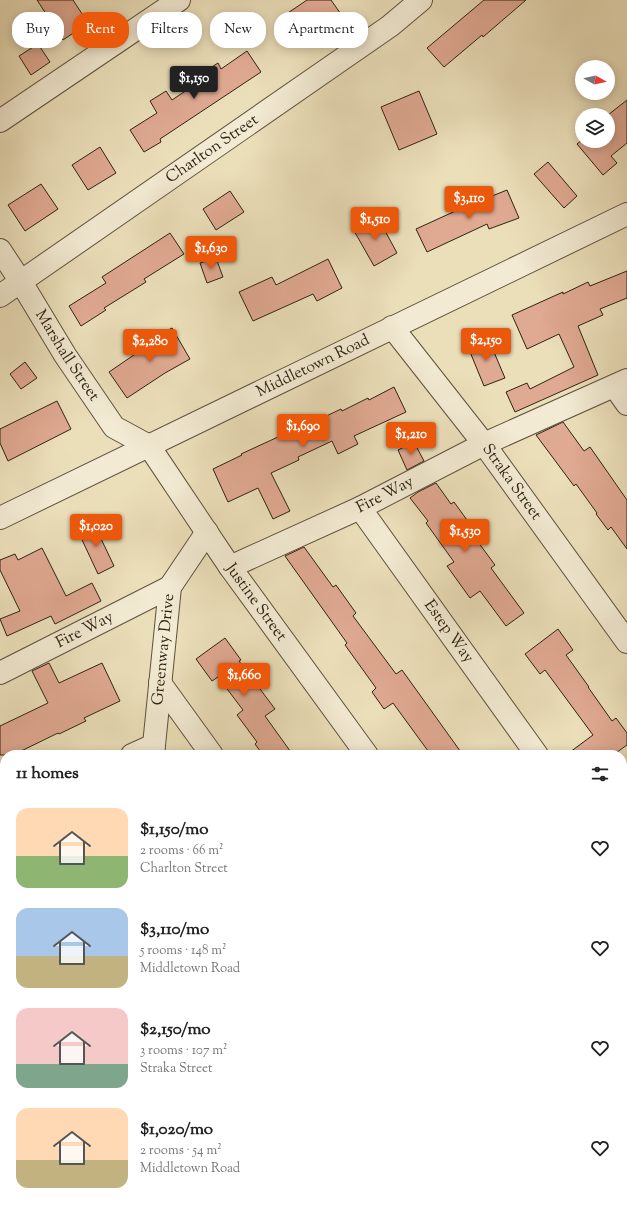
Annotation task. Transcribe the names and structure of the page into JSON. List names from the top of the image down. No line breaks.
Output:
{"streets":{"street":["Charlton Street","Marshall Street","Middletown Road","Straka Street","Fire Way","Justine Street","Estep Way","Greenway Drive"]},"crossings":[["Charlton Street","Marshall Street"],["Marshall Street","Middletown Road"],["Marshall Street","Justine Street"],["Middletown Road","Straka Street"],["Middletown Road","Justine Street"],["Straka Street","Fire Way"],["Fire Way","Justine Street"],["Fire Way","Estep Way"],["Fire Way","Greenway Drive"],["Justine Street","Greenway Drive"]],"north":"right","page":{"chip":["Buy","Rent","Filters","New","Apartment"],"price":["$1,150","$3,110","$1,510","$1,630","$2,150","$2,280","$1,690","$1,210","$1,020","$1,530","$1,660"],"heading":"11 homes","list":[{"name":"$1,150/mo","note":"2 rooms · 66 m² · Charlton Street"},{"name":"$3,110/mo","note":"5 rooms · 148 m² · Middletown Road"},{"name":"$2,150/mo","note":"3 rooms · 107 m² · Straka Street"},{"name":"$1,020/mo","note":"2 rooms · 54 m² · Middletown Road"}]}}
